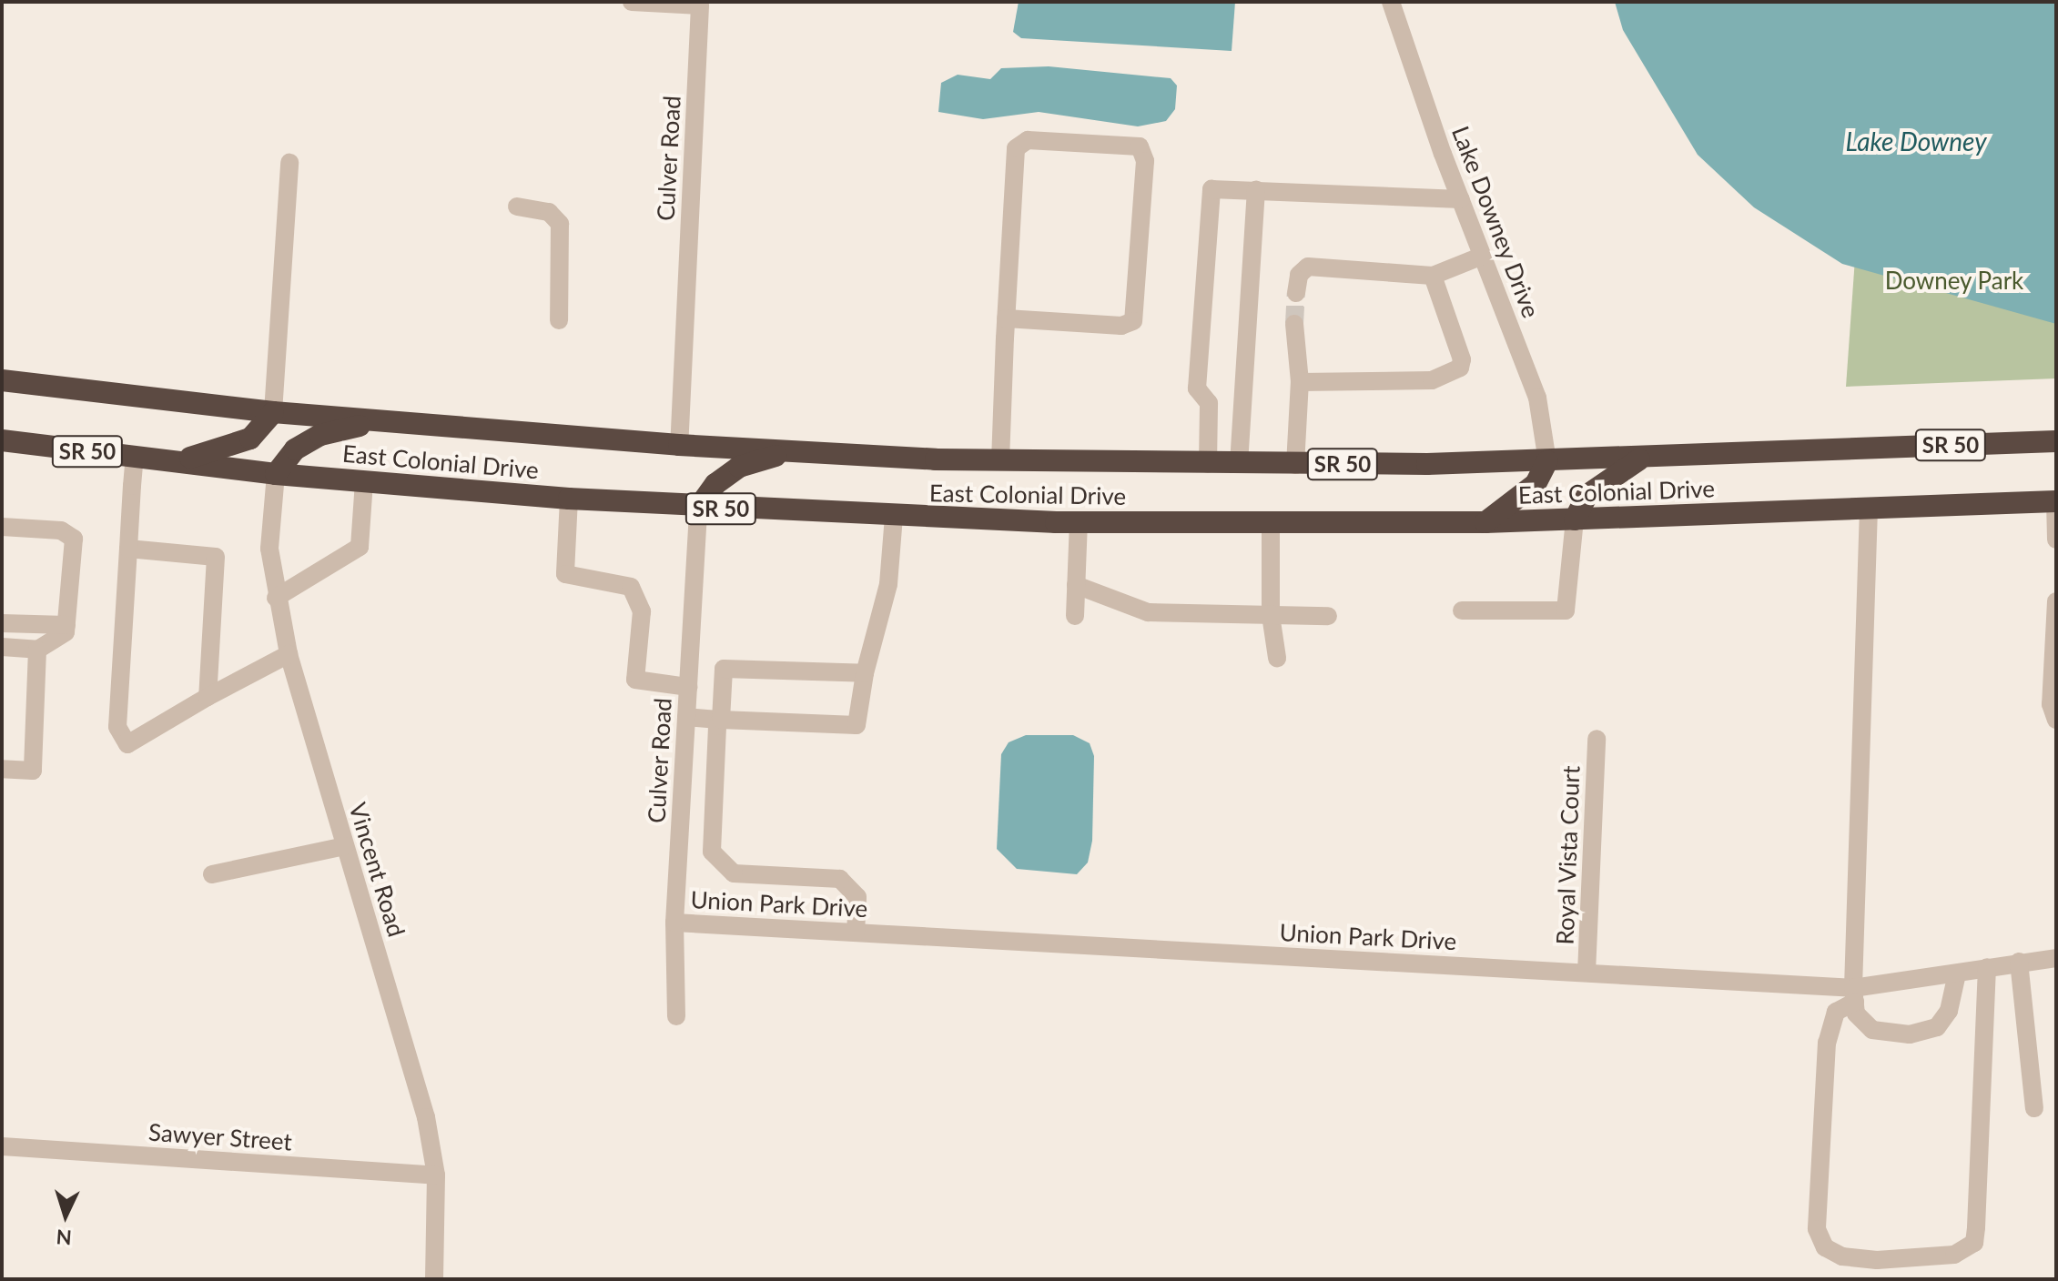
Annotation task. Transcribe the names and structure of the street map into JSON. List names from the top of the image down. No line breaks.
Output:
{"streets":{"highway":["SR 50","East Colonial Drive"],"street":["Culver Road","Lake Downey Drive","Royal Vista Court","Vincent Road","Union Park Drive","Sawyer Street"]},"crossings":[["Culver Road","East Colonial Drive"],["Culver Road","Union Park Drive"],["Lake Downey Drive","East Colonial Drive"],["East Colonial Drive","Vincent Road"],["Royal Vista Court","Union Park Drive"],["Vincent Road","Sawyer Street"]],"water":["Lake Downey"],"parks":["Downey Park"],"north":"bottom"}
